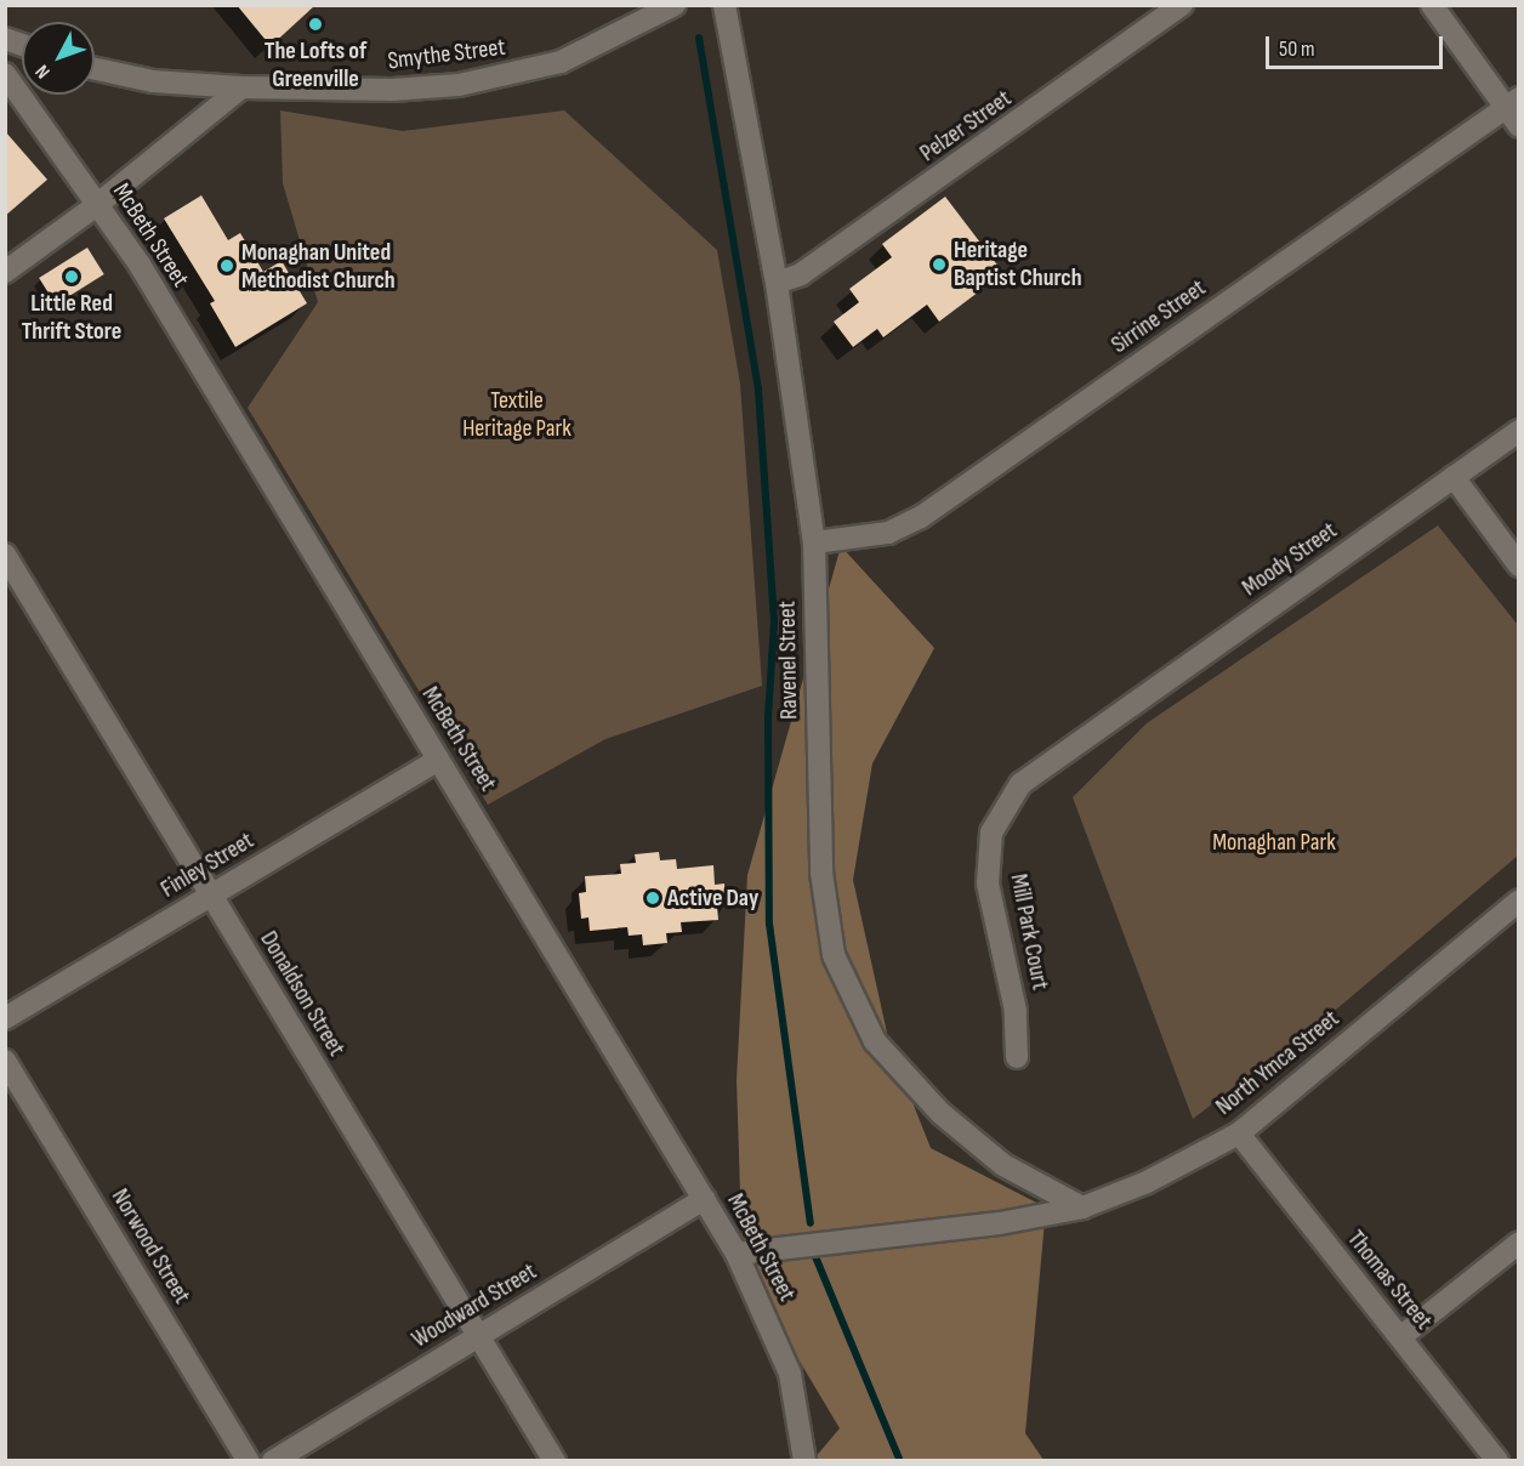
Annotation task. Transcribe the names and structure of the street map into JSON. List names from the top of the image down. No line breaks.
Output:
{"streets":{"street":["Smythe Street","Pelzer Street","McBeth Street","Sirrine Street","Moody Street","Ravenel Street","Finley Street","Mill Park Court","Donaldson Street","North Ymca Street","Norwood Street","Thomas Street","Woodward Street"]},"crossings":[["Pelzer Street","Ravenel Street"],["McBeth Street","Finley Street"],["McBeth Street","North Ymca Street"],["McBeth Street","Woodward Street"],["Sirrine Street","Ravenel Street"],["Moody Street","Mill Park Court"],["Ravenel Street","North Ymca Street"],["Finley Street","Donaldson Street"],["Donaldson Street","Woodward Street"],["North Ymca Street","Thomas Street"]],"parks":["Textile Heritage Park","Monaghan Park"],"places":["The Lofts of Greenville","Heritage Baptist Church","Monaghan United Methodist Church","Little Red Thrift Store","Active Day"],"scale_bar":"50 m","north":"bottom left"}
